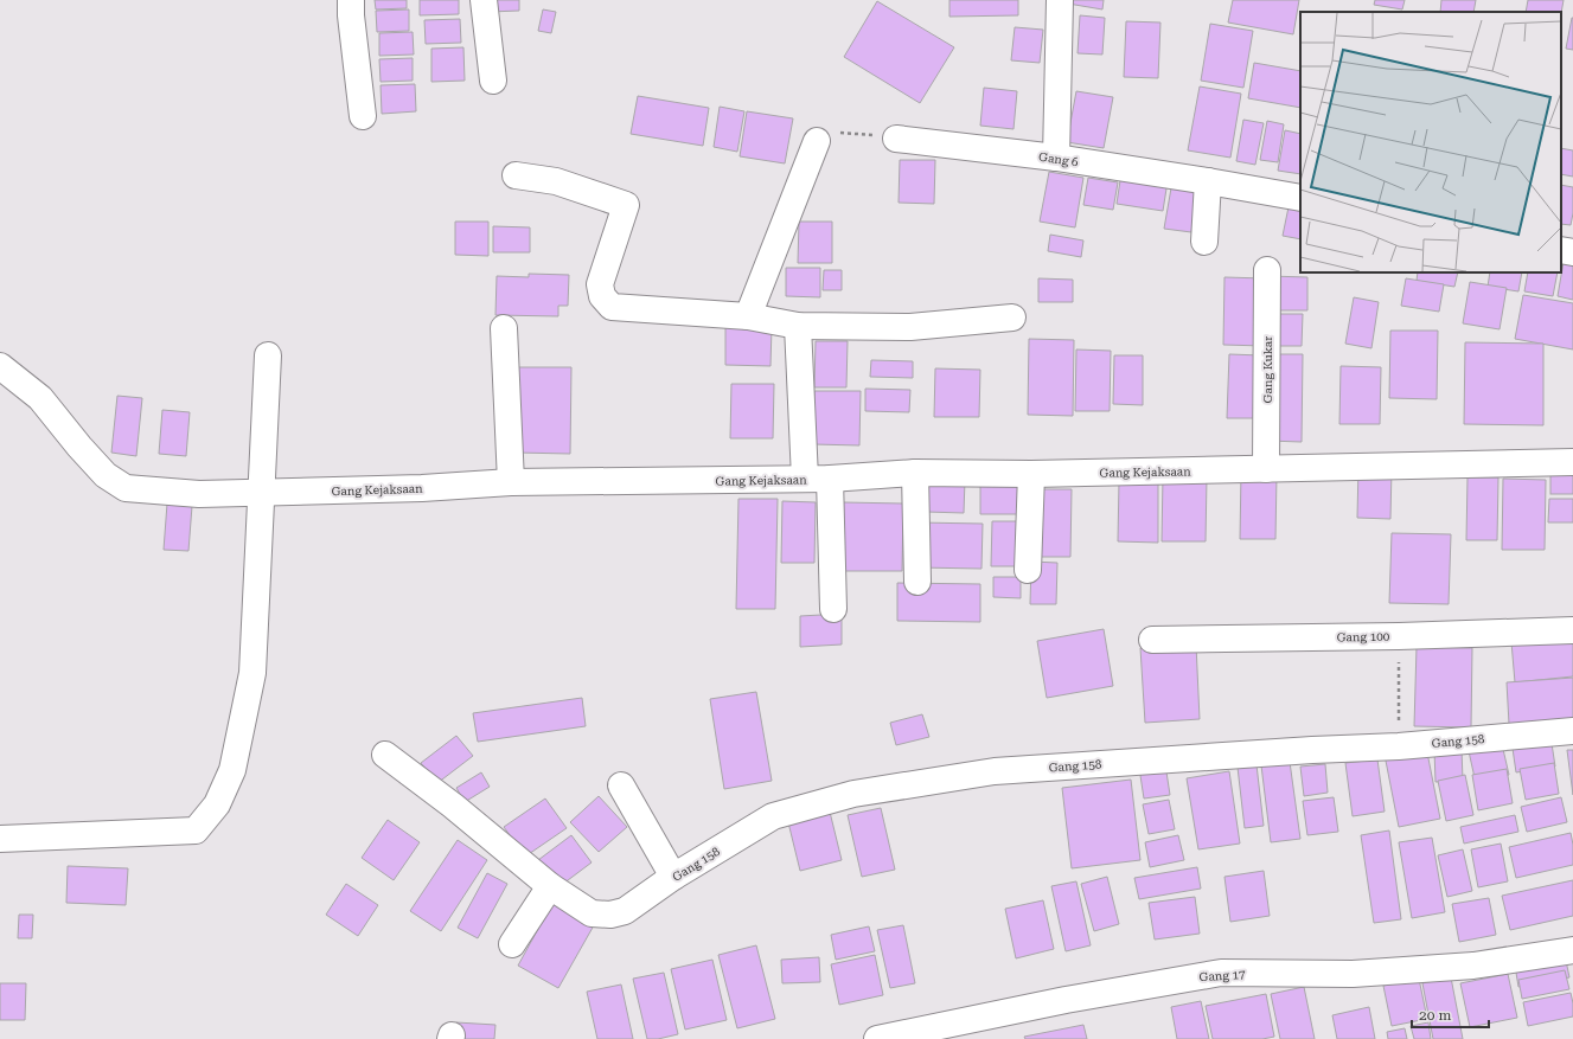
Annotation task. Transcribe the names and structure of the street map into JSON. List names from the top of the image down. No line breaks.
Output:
{"streets":{"street":["Gang 6","Gang Kukar","Gang Kejaksaan","Gang 100","Gang 158","Gang 17"]},"crossings":[["Gang Kukar","Gang Kejaksaan"]],"scale_bar":"20 m"}
